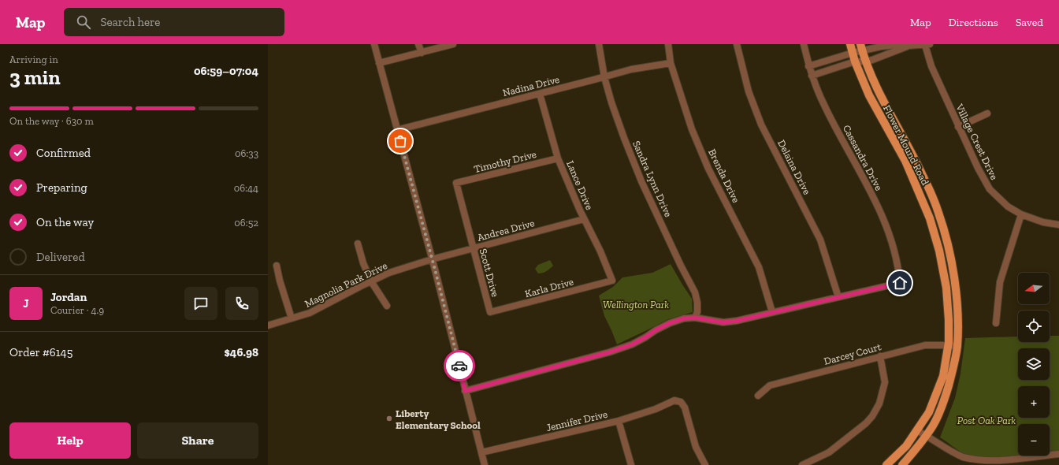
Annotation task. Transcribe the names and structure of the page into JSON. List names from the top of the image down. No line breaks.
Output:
{"streets":{"main road":["Flower Mound Road"],"street":["Nadina Drive","Village Crest Drive","Cassandra Drive","Timothy Drive","Delaina Drive","Brenda Drive","Sandra Lynn Drive","Lance Drive","Andrea Drive","Scott Drive","Magnolia Park Drive","Karla Drive","Darcey Court","Jennifer Drive"]},"crossings":[["Nadina Drive","Brenda Drive"],["Nadina Drive","Sandra Lynn Drive"],["Nadina Drive","Lance Drive"],["Flower Mound Road","Darcey Court"],["Cassandra Drive","Delaina Drive"],["Timothy Drive","Lance Drive"],["Timothy Drive","Scott Drive"],["Lance Drive","Andrea Drive"],["Lance Drive","Karla Drive"],["Andrea Drive","Scott Drive"],["Andrea Drive","Magnolia Park Drive"],["Scott Drive","Karla Drive"]],"parks":["Wellington Park","Post Oak Park"],"places":["Liberty Elementary School"],"north":"left","page":{"header":"Map","search":"Search here","nav":["Map","Directions","Saved"],"heading":["3 min","Arriving in","06:59–07:04"],"panel":["Jordan","Courier · 4.9","Order #6145","$46.98"],"bar":"On the way · 630 m","list":[["Confirmed","06:33"],["Preparing","06:44"],["On the way","06:52"],"Delivered"],"map_buttons":["+","−"],"round":"J","buttons":["Help","Share"]}}
